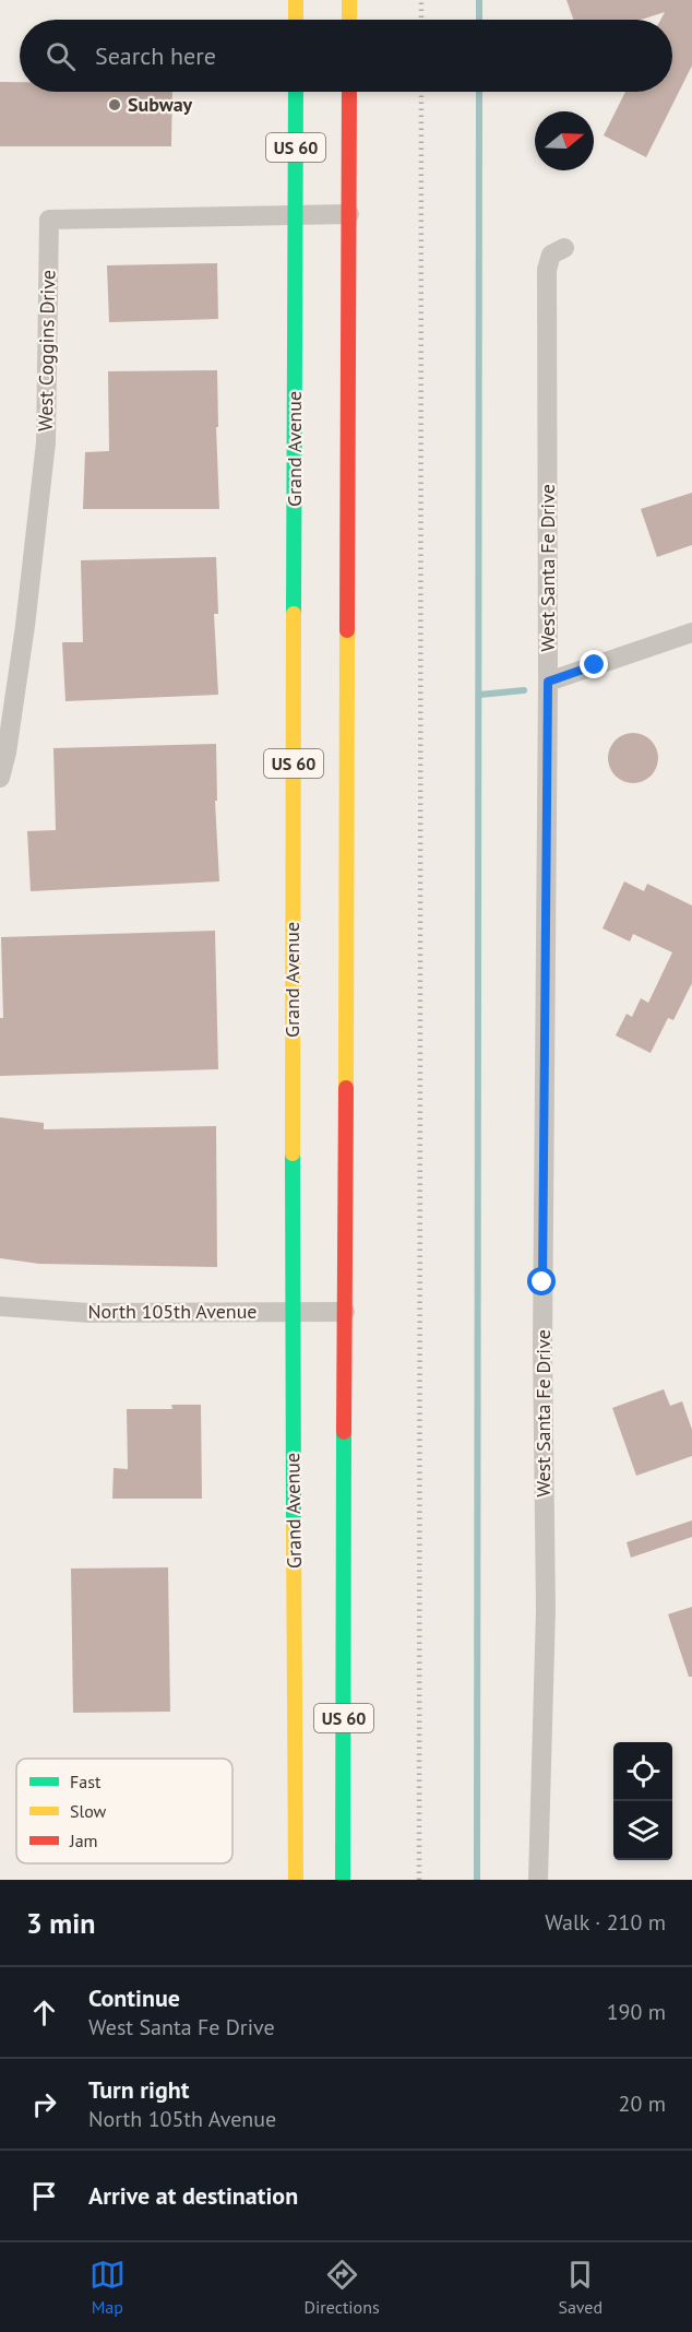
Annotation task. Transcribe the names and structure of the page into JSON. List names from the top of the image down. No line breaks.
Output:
{"streets":{"highway":["US 60","Grand Avenue"],"street":["West Coggins Drive","West Santa Fe Drive","North 105th Avenue"]},"crossings":[["US 60","West Coggins Drive"],["US 60","North 105th Avenue"],["West Coggins Drive","Grand Avenue"],["Grand Avenue","North 105th Avenue"]],"places":["Subway"],"legend":["Fast","Slow","Jam"],"north":"right","page":{"search":"Search here","heading":["3 min","Walk · 210 m"],"list":[["Continue","West Santa Fe Drive","190 m"],["Turn right","North 105th Avenue","20 m"],"Arrive at destination"],"nav":["Map","Directions","Saved"]}}
